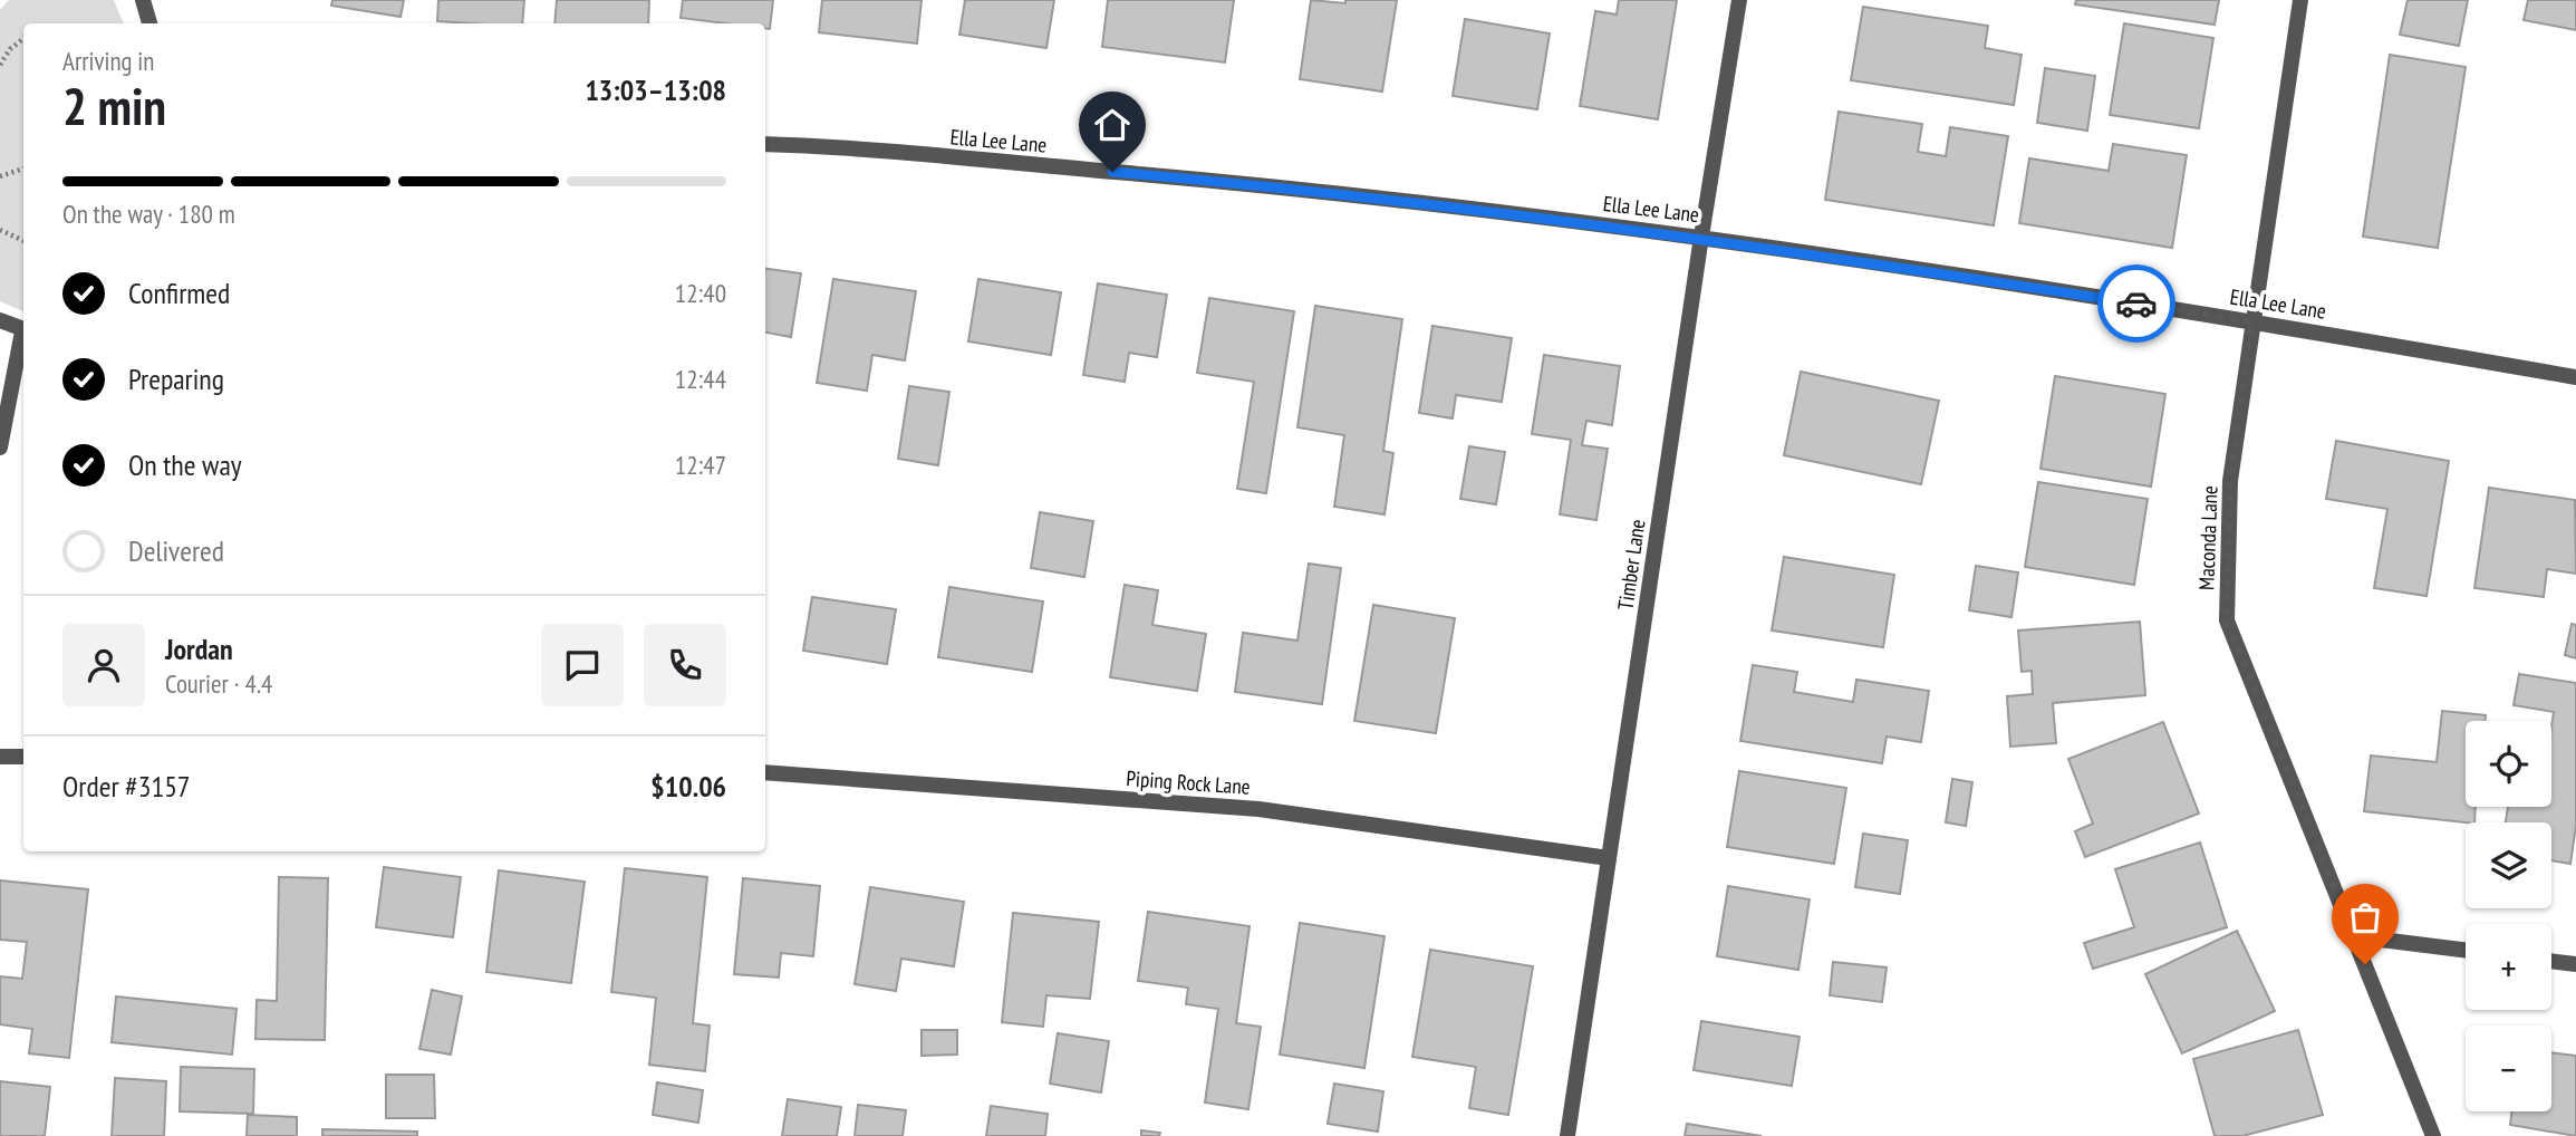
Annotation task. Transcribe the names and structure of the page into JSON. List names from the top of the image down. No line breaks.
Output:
{"streets":{"street":["Ella Lee Lane","Maconda Lane","Timber Lane","Piping Rock Lane"]},"crossings":[["Ella Lee Lane","Maconda Lane"],["Ella Lee Lane","Timber Lane"],["Timber Lane","Piping Rock Lane"]],"page":{"heading":["2 min","Arriving in","13:03–13:08"],"panel":["Jordan","Courier · 4.4","Order #3157","$10.06"],"bar":"On the way · 180 m","list":[["Confirmed","12:40"],["Preparing","12:44"],["On the way","12:47"],"Delivered"],"map_buttons":["+","−"]}}
